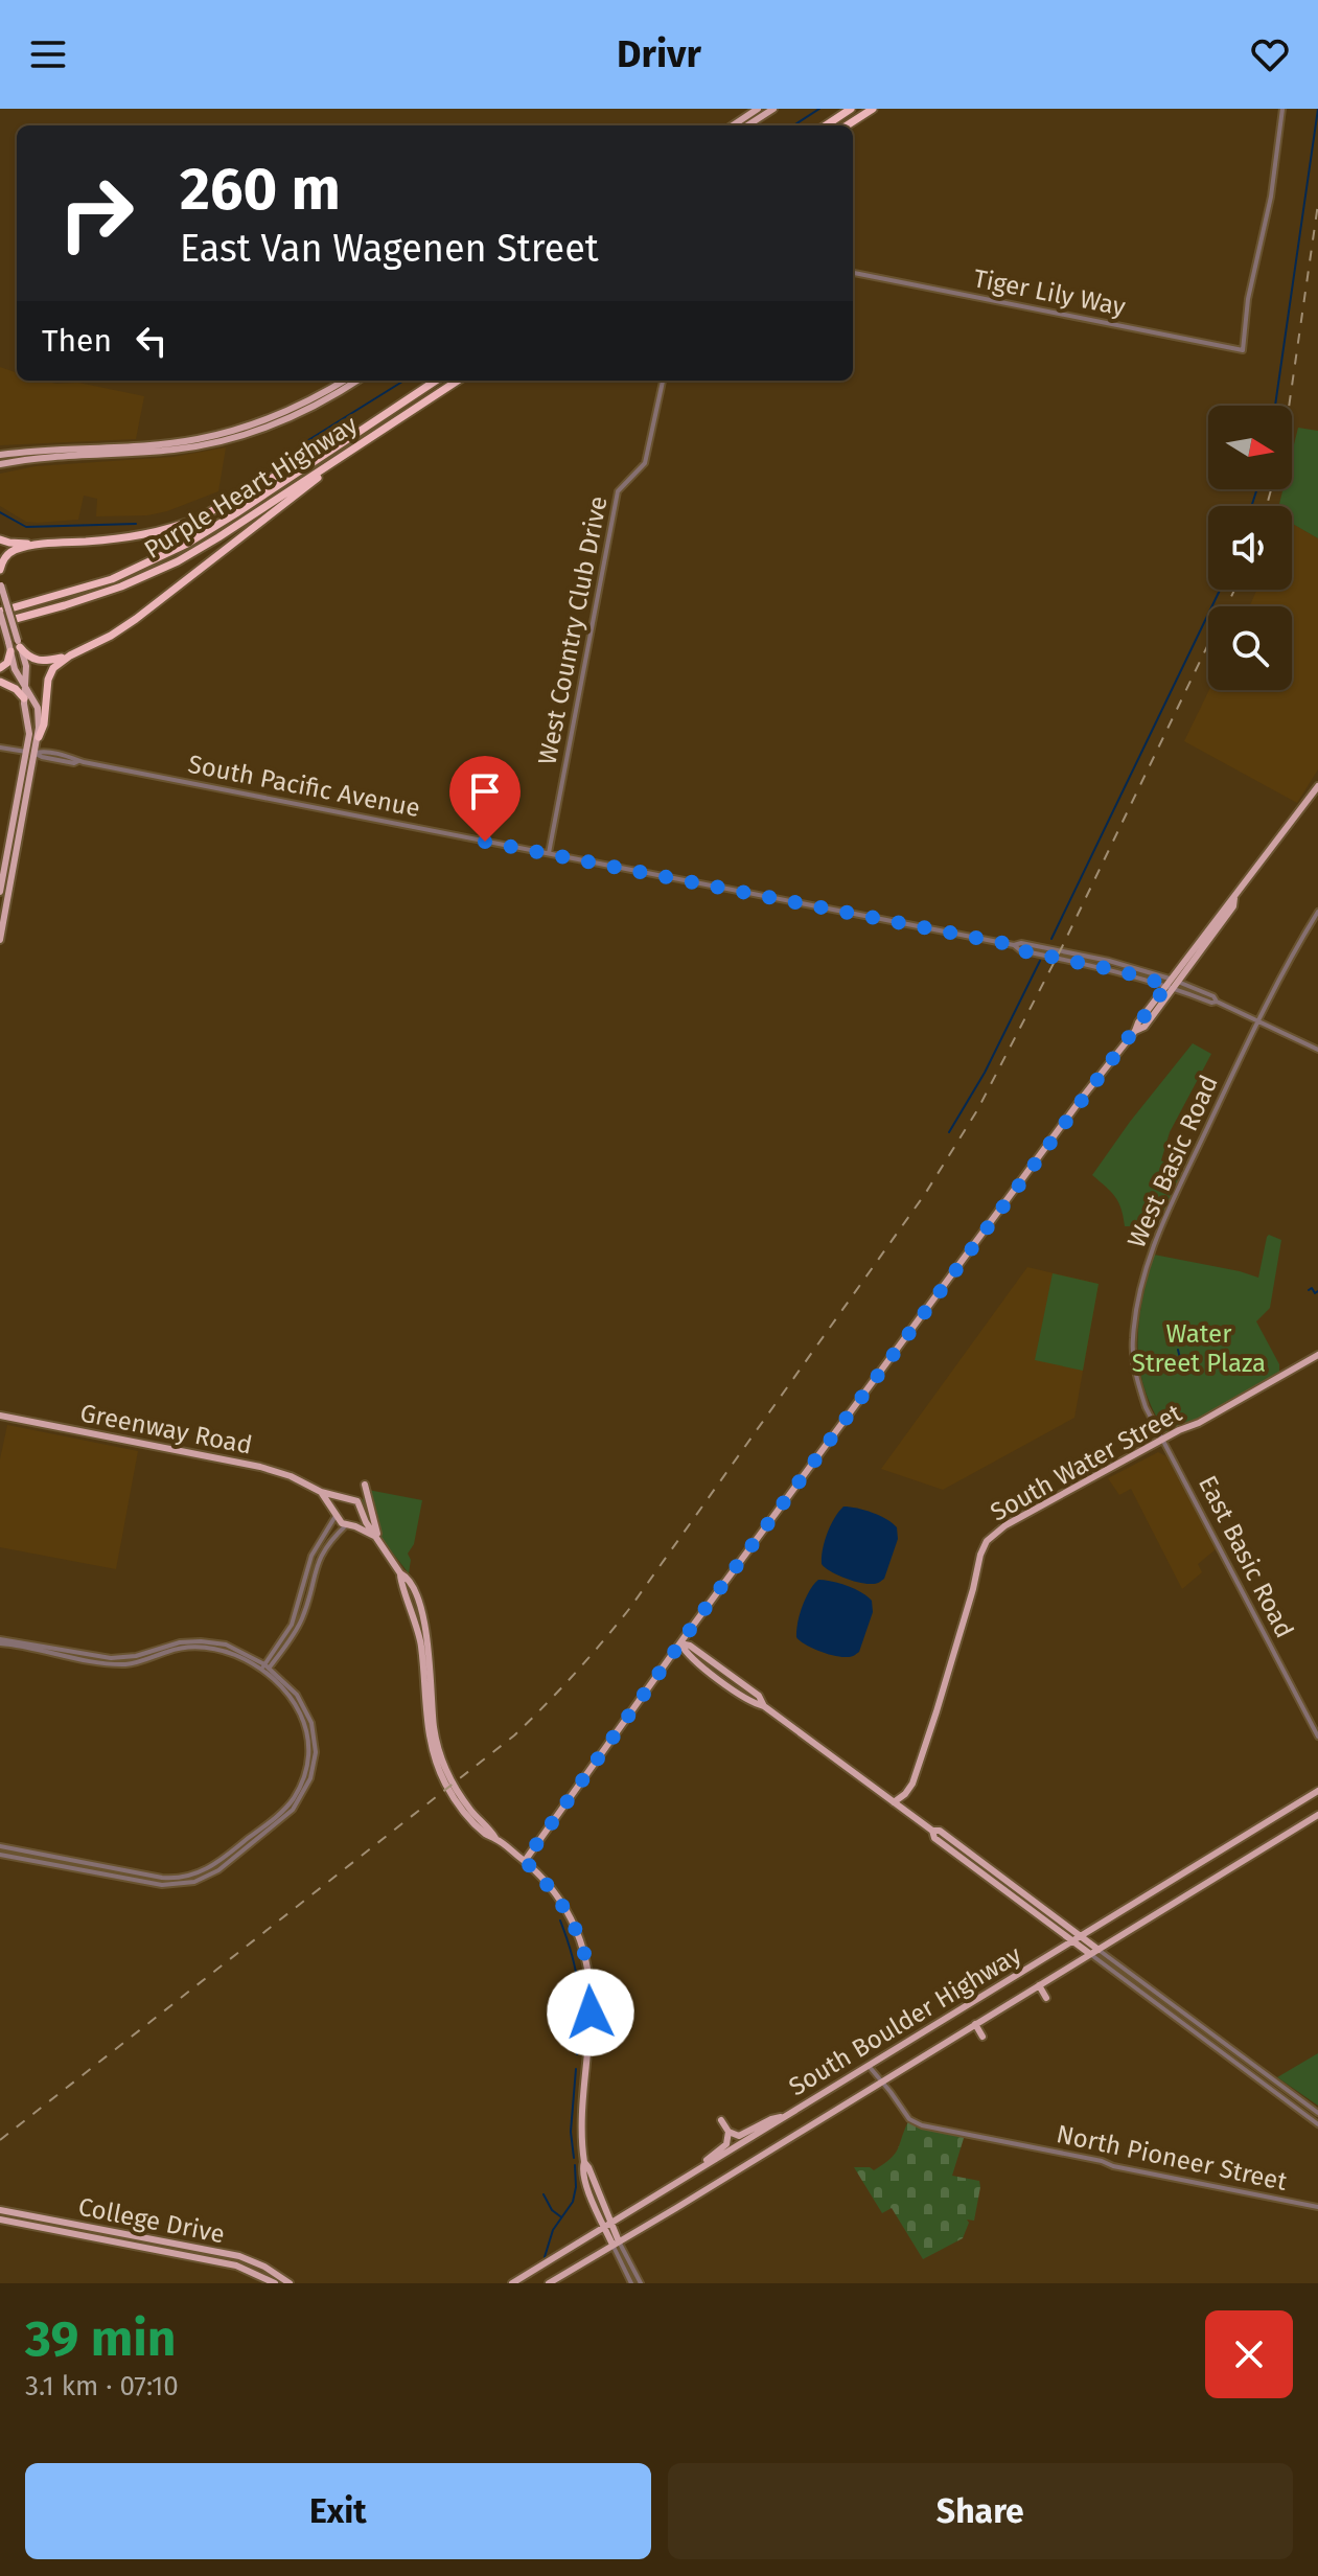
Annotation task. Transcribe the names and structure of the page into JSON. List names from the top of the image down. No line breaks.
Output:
{"streets":{"highway":["Purple Heart Highway"],"main road":["Greenway Road","South Water Street","South Boulder Highway","College Drive"],"street":["Tiger Lily Way","West Country Club Drive","South Pacific Avenue","West Basic Road","East Basic Road","North Pioneer Street"]},"crossings":[["West Country Club Drive","South Pacific Avenue"],["South Pacific Avenue","West Basic Road"],["West Basic Road","South Water Street"],["West Basic Road","East Basic Road"],["South Water Street","East Basic Road"],["South Boulder Highway","North Pioneer Street"]],"parks":["Water Street Plaza"],"north":"right","page":{"header":"Drivr","turn":["260 m","East Van Wagenen Street"],"then":"Then","heading":["39 min","3.1 km · 07:10"],"buttons":["Exit","Share"]}}
